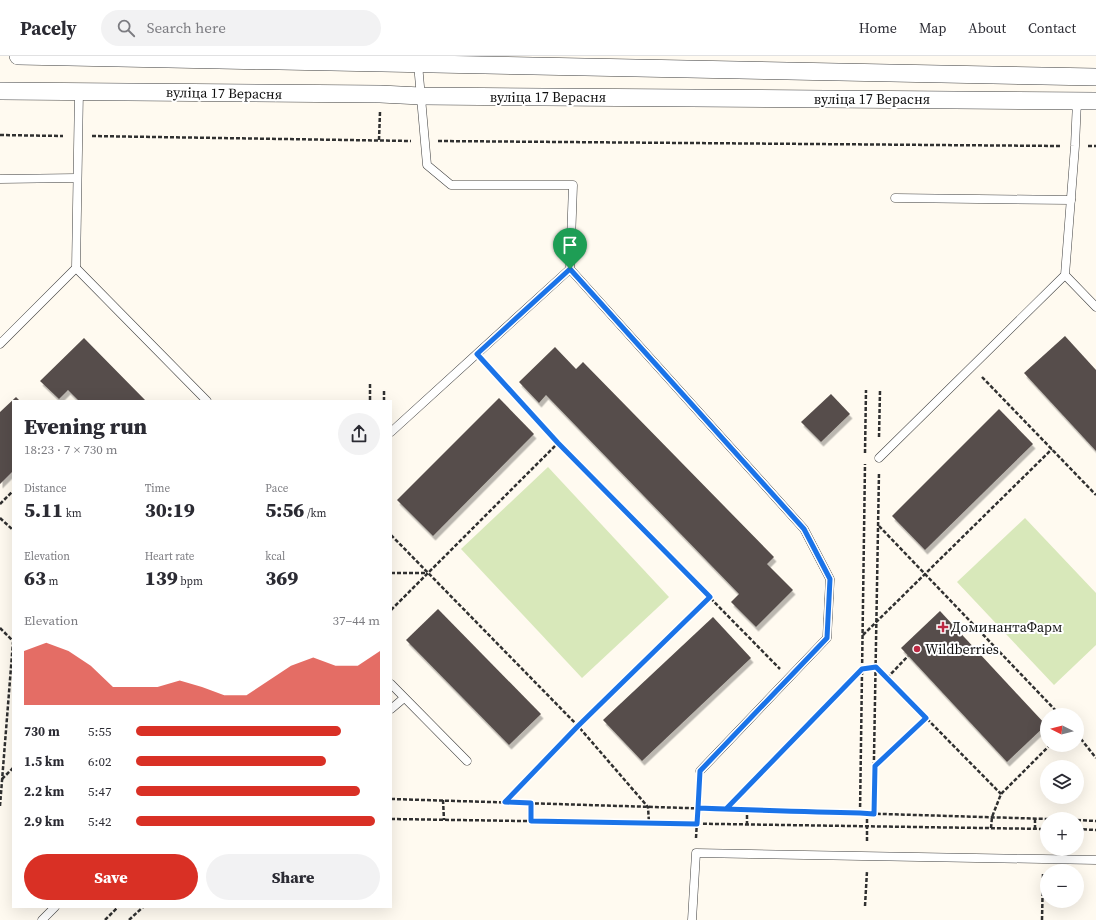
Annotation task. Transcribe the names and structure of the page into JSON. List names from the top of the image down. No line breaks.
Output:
{"streets":{"street":["вуліца 17 Верасня"]},"places":{"health":["ДоминантаФарм"],"other":["Wildberries"]},"north":"left","page":{"header":"Pacely","search":"Search here","nav":["Home","Map","About","Contact"],"heading":["Evening run","18:23 · 7 × 730 m"],"stats":[["Distance","5.11 km"],["Time","30:19"],["Pace","5:56 /km"],["Elevation","63 m"],["Heart rate","139 bpm"],["kcal","369"]],"chart":["Elevation","37–44 m"],"map_buttons":["+","−"],"list":[{"name":"730 m","note":"5:55"},{"name":"1.5 km","note":"6:02"},{"name":"2.2 km","note":"5:47"},{"name":"2.9 km","note":"5:42"}],"buttons":["Save","Share"]}}
